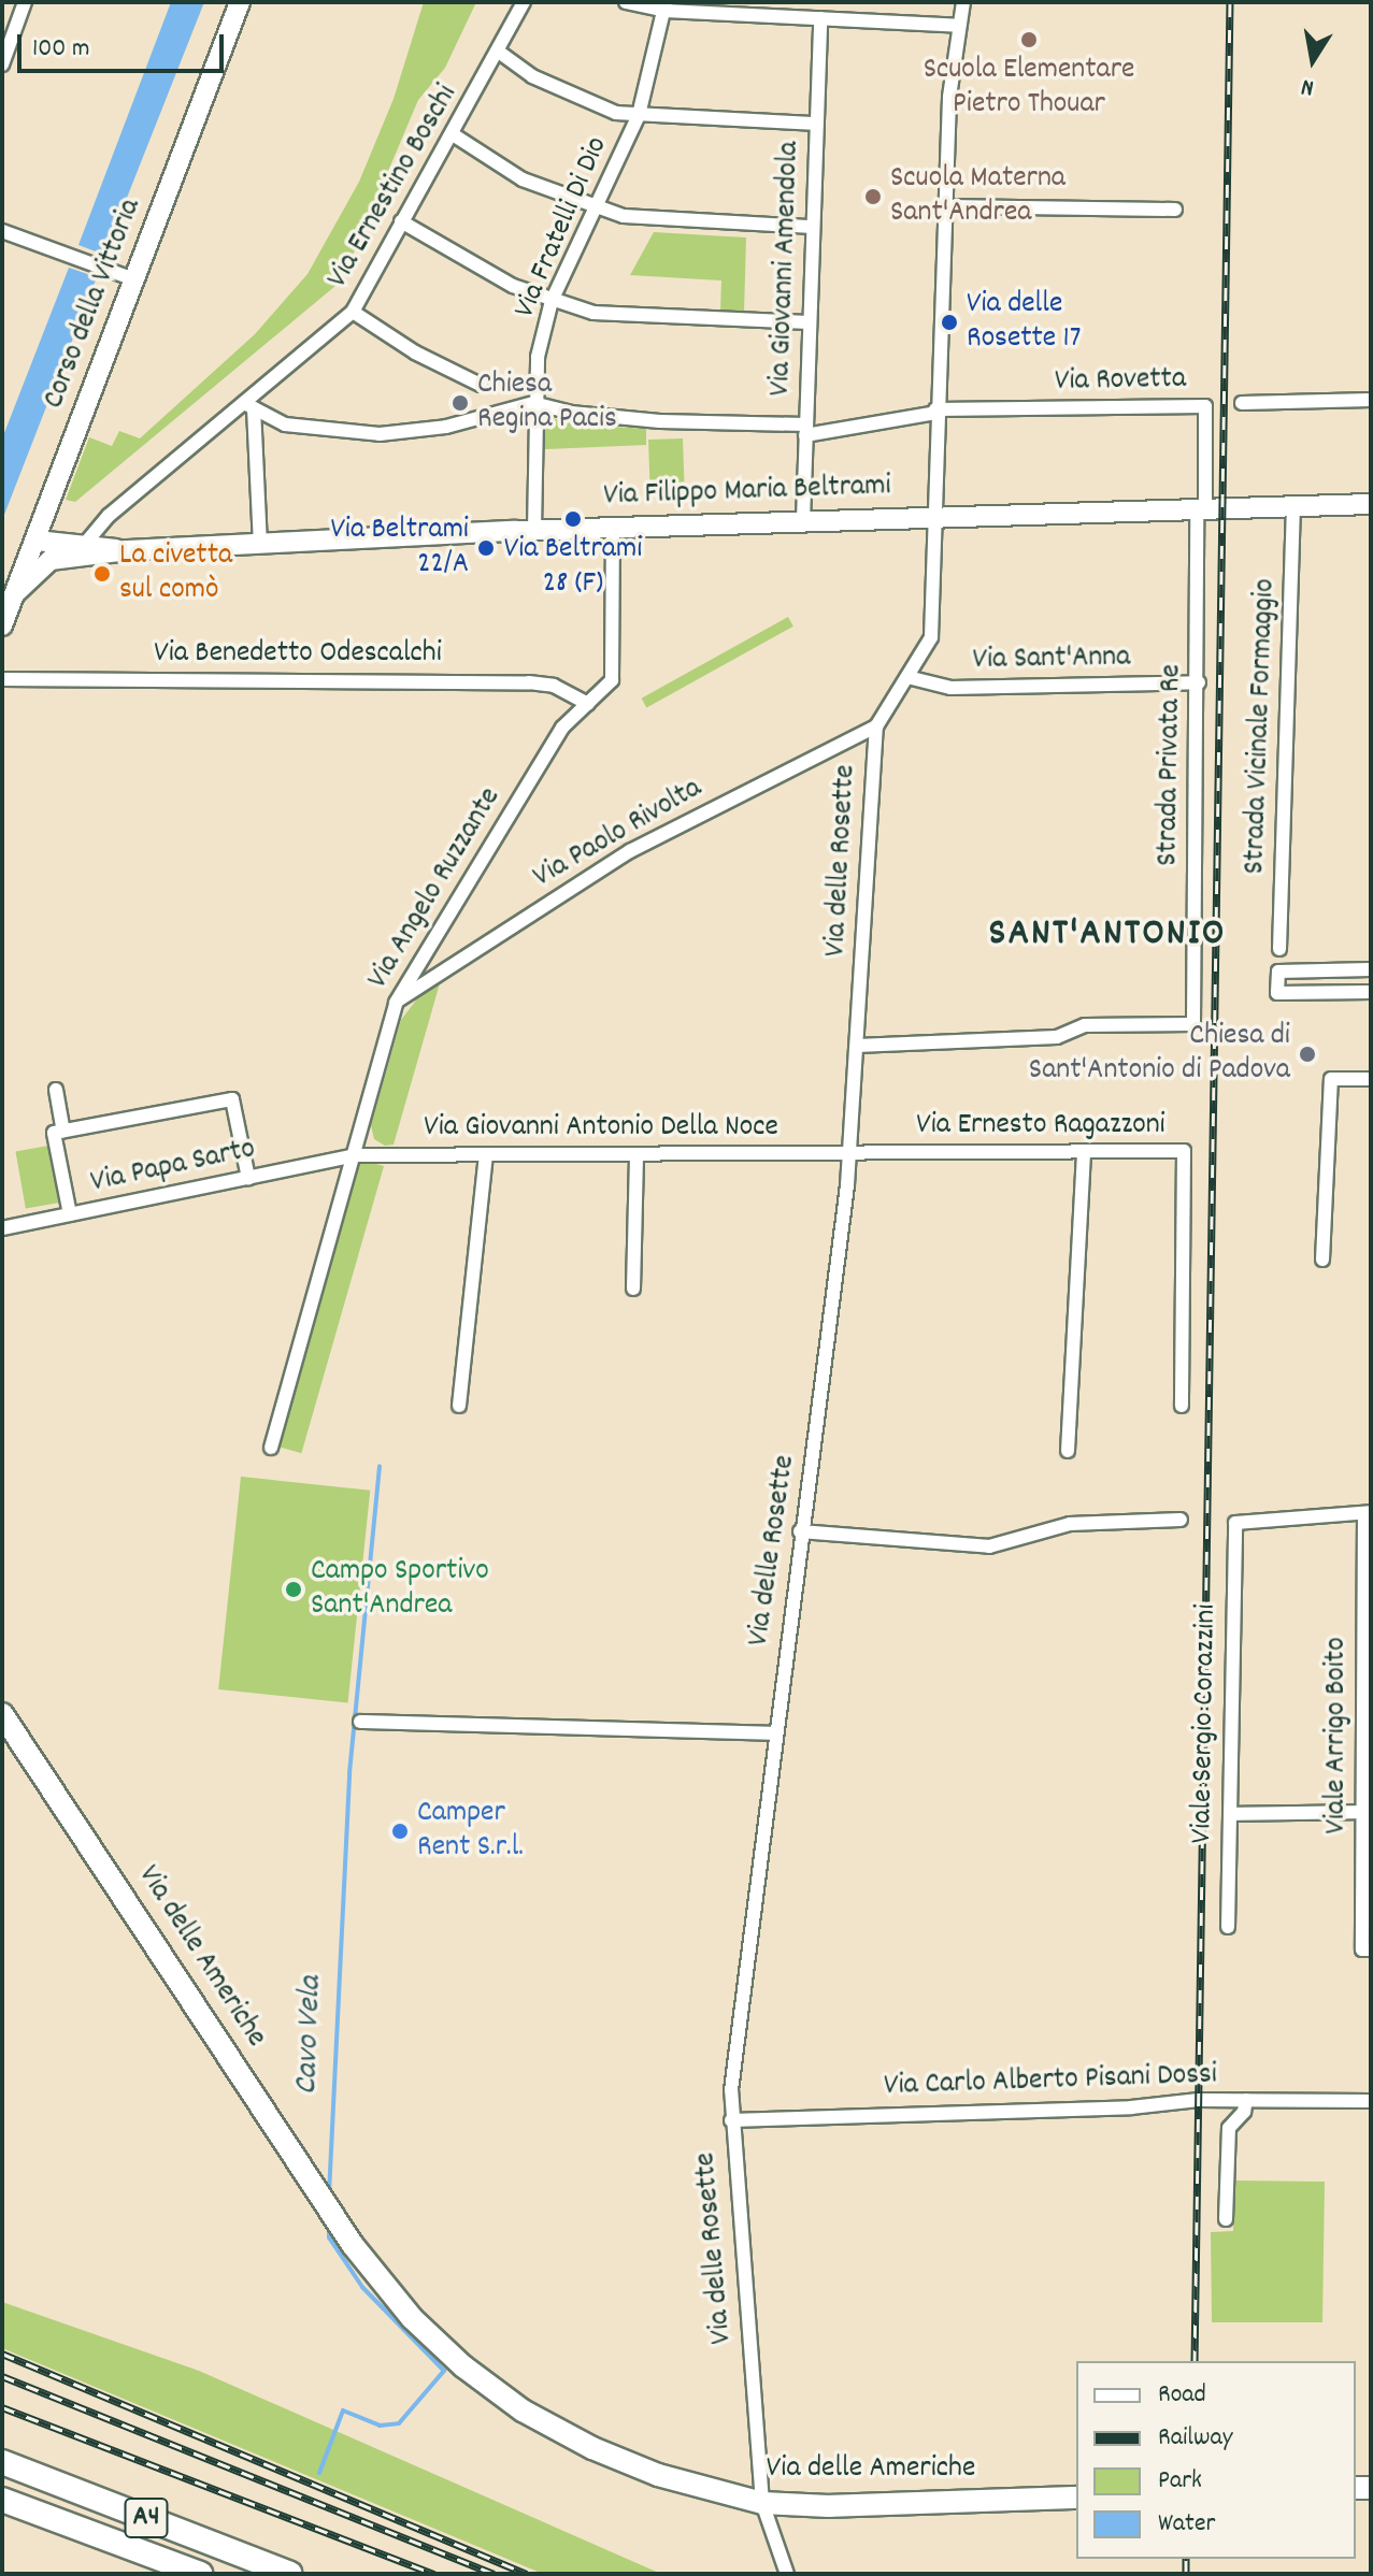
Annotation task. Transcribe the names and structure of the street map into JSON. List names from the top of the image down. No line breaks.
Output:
{"streets":{"highway":["A4"],"main road":["Via delle Americhe"],"street":["Via Ernestino Boschi","Via Fratelli Di Dio","Via Giovanni Amendola","Corso della Vittoria","Via Rovetta","Via Filippo Maria Beltrami","Via Benedetto Odescalchi","Via Sant'Anna","Strada Vicinale Formaggio","Strada Privata Re","Via Paolo Rivolta","Via delle Rosette","Via Angelo Ruzzante","Via Ernesto Ragazzoni","Via Giovanni Antonio Della Noce","Via Papa Sarto","Viale Sergio Corazzini","Viale Arrigo Boito","Via Carlo Alberto Pisani Dossi"]},"crossings":[["Via Ernestino Boschi","Via Filippo Maria Beltrami"],["Via Fratelli Di Dio","Via Filippo Maria Beltrami"],["Via Giovanni Amendola","Via Filippo Maria Beltrami"],["Corso della Vittoria","Via Filippo Maria Beltrami"],["Via Rovetta","Via Filippo Maria Beltrami"],["Via Rovetta","Strada Privata Re"],["Via Rovetta","Via delle Rosette"],["Via Filippo Maria Beltrami","Strada Vicinale Formaggio"],["Via Filippo Maria Beltrami","Strada Privata Re"],["Via Filippo Maria Beltrami","Via delle Rosette"],["Via Filippo Maria Beltrami","Via Angelo Ruzzante"],["Via Benedetto Odescalchi","Via Angelo Ruzzante"],["Via Sant'Anna","Strada Privata Re"],["Via Sant'Anna","Via delle Rosette"],["Strada Privata Re","Via delle Rosette"],["Via Paolo Rivolta","Via delle Rosette"],["Via Paolo Rivolta","Via Angelo Ruzzante"],["Via delle Rosette","Via Ernesto Ragazzoni"],["Via delle Rosette","Via Giovanni Antonio Della Noce"],["Via delle Rosette","Via delle Americhe"],["Via delle Rosette","Via Carlo Alberto Pisani Dossi"],["Via Angelo Ruzzante","Via Giovanni Antonio Della Noce"],["Via Angelo Ruzzante","Via Papa Sarto"],["Via Ernesto Ragazzoni","Via Giovanni Antonio Della Noce"],["Via Giovanni Antonio Della Noce","Via Papa Sarto"],["Viale Sergio Corazzini","Viale Arrigo Boito"]],"districts":["SANT'ANTONIO"],"water":["Cavo Vela"],"places":["Scuola Elementare Pietro Thouar","Scuola Materna Sant'Andrea","Via delle Rosette 17","Chiesa Regina Pacis","Via Beltrami 28 (F)","Via Beltrami 22/A","La civetta sul comò","Chiesa di Sant'Antonio di Padova","Campo Sportivo Sant'Andrea","Camper Rent S.r.l."],"legend":["Road","Railway","Park","Water"],"scale_bar":"100 m","north":"bottom"}
